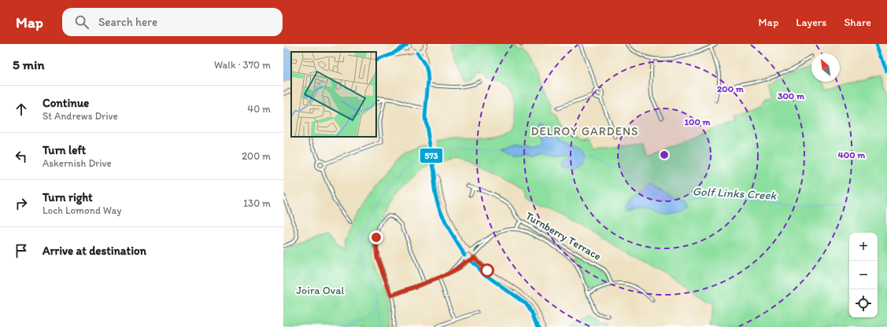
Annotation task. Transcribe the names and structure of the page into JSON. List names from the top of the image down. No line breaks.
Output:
{"streets":{"street":["Turnberry Terrace"]},"districts":["DELROY GARDENS"],"water":["Golf Links Creek"],"parks":["Joira Oval"],"lines":["transit line 573"],"north":"top left","page":{"header":"Map","search":"Search here","nav":["Map","Layers","Share"],"heading":["5 min","Walk · 370 m"],"list":[["Continue","St Andrews Drive","40 m"],["Turn left","Askernish Drive","200 m"],["Turn right","Loch Lomond Way","130 m"],"Arrive at destination"],"map_buttons":["+","−"]},"rings":["200 m","300 m","100 m","400 m"]}
